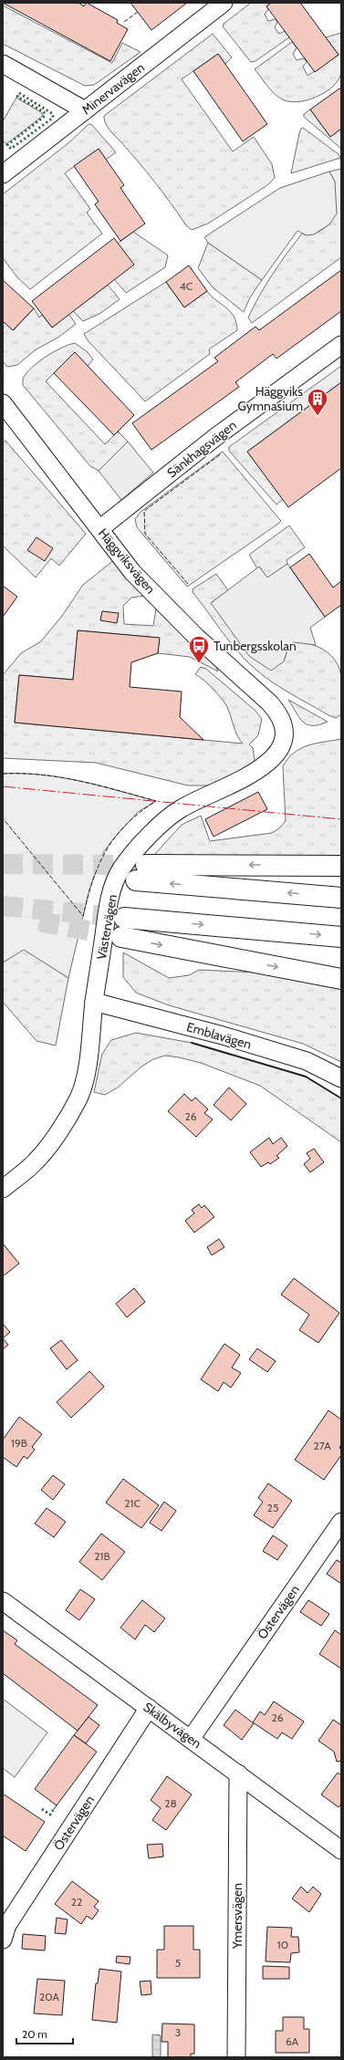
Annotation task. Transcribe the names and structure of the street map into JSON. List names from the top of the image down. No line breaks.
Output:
{"streets":{"street":["Minervavägen","Sänkhagsvägen","Häggviksvägen","Västervägen","Emblavägen","Östervägen","Skälbyvägen","Ymersvägen"]},"crossings":[["Sänkhagsvägen","Häggviksvägen"],["Häggviksvägen","Västervägen"],["Västervägen","Emblavägen"],["Östervägen","Skälbyvägen"],["Skälbyvägen","Ymersvägen"]],"places":{"building":["Häggviks Gymnasium"],"bus stop":["Tunbergsskolan"]},"house_numbers":["4C","26","19B","27A","21C","25","21B","26","28","22","10","5","20A","3","6A"],"scale_bar":"20 m"}
